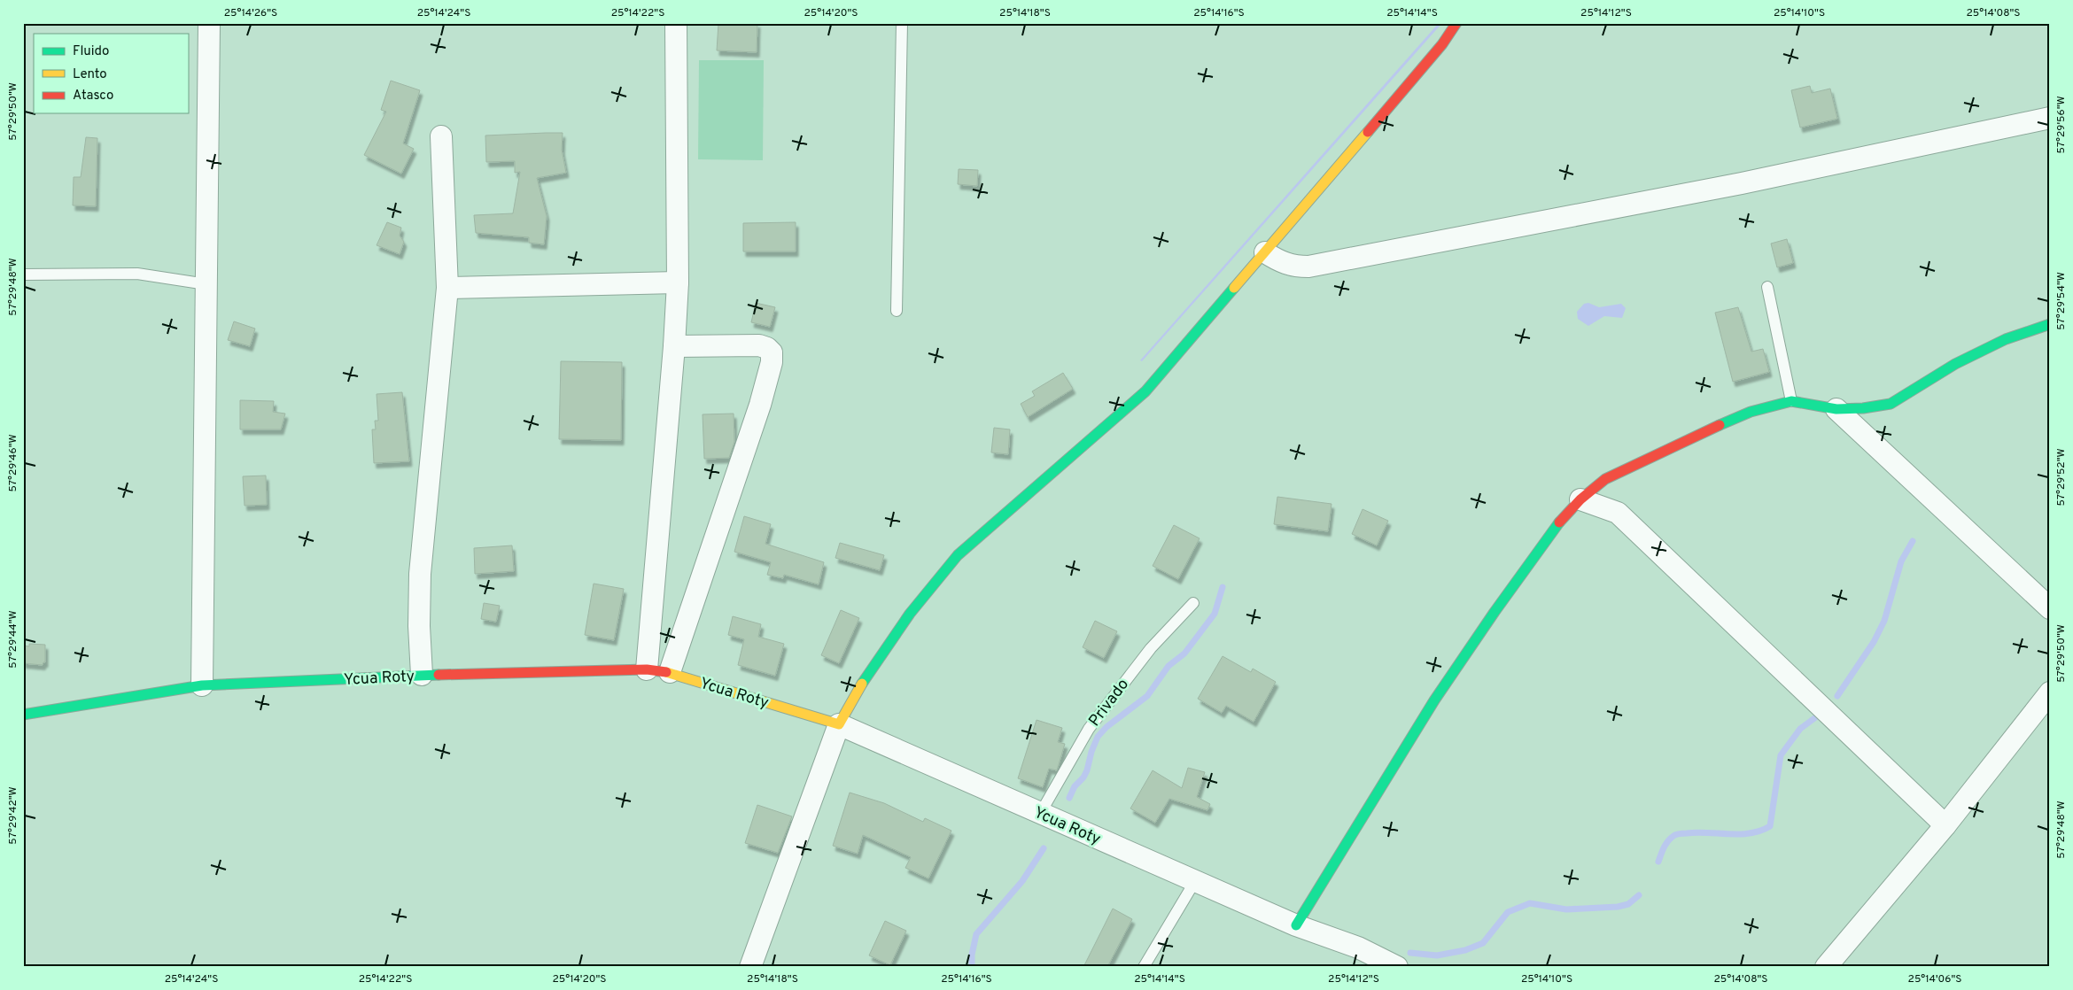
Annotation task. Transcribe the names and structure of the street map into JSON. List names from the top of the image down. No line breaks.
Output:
{"streets":{"street":["Ycua Roty"],"lane":["Privado"]},"crossings":[["Ycua Roty","Privado"]],"legend":["Fluido","Lento","Atasco"],"coordinates":["25°14'26\"S","25°14'24\"S","25°14'22\"S","25°14'20\"S","25°14'18\"S","25°14'16\"S","25°14'14\"S","25°14'12\"S","25°14'10\"S","25°14'08\"S","57°29'50\"W","57°29'56\"W","57°29'48\"W","57°29'54\"W","57°29'46\"W","57°29'52\"W","57°29'44\"W","57°29'42\"W","25°14'06\"S"]}
